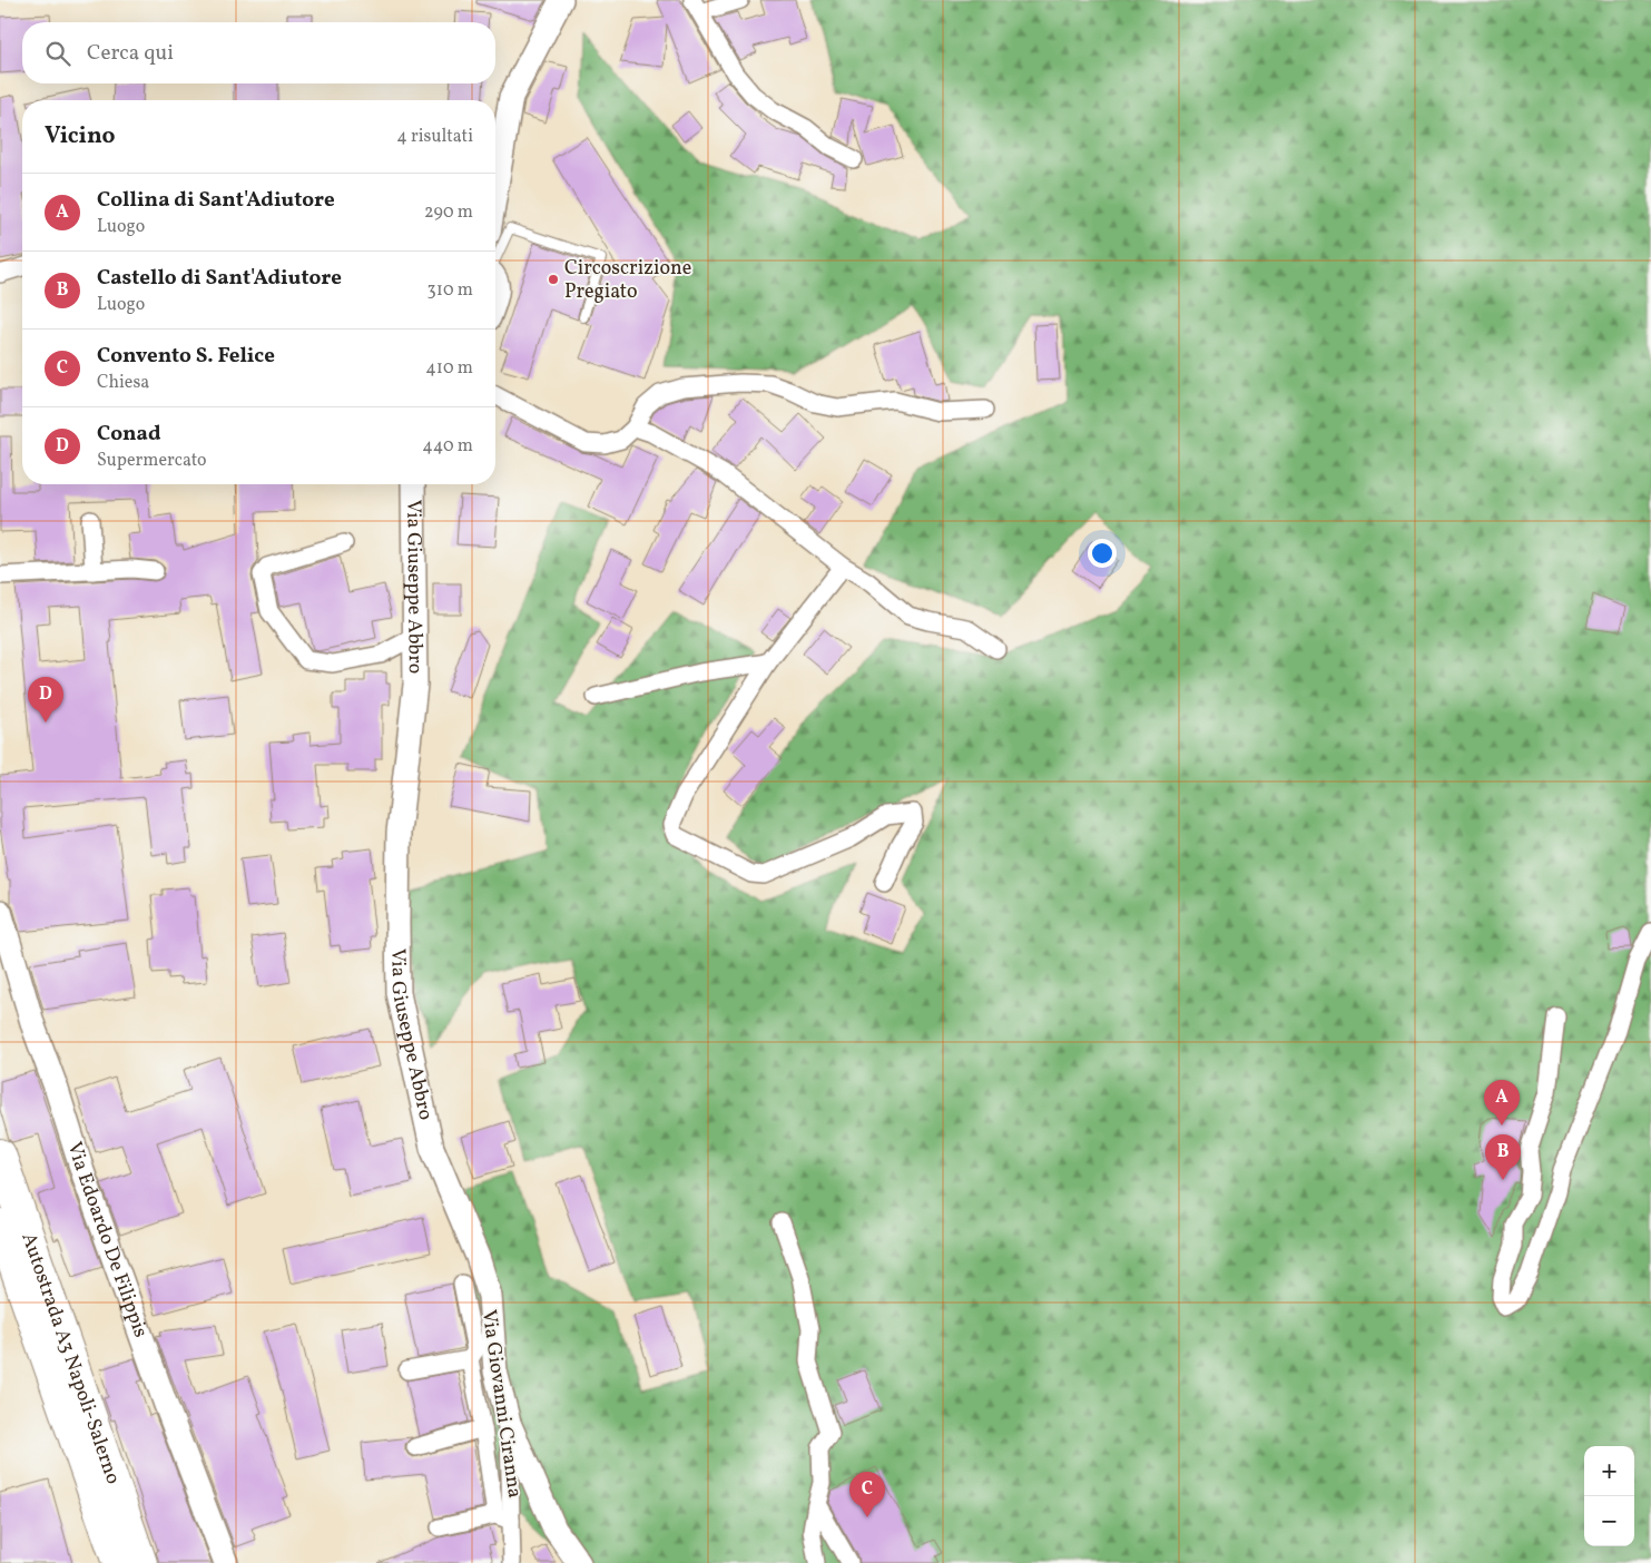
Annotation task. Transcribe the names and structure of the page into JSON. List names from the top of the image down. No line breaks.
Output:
{"streets":{"highway":["Autostrada A3 Napoli-Salerno"],"street":["Via Giuseppe Abbro","Via Edoardo De Filippis","Via Giovanni Ciranna"]},"places":["Circoscrizione Pregiato"],"page":{"search":"Cerca qui","heading":["Vicino","4 risultati"],"list":[{"mark":"A","name":"Collina di Sant'Adiutore","note":"Luogo","value":"290 m"},{"mark":"B","name":"Castello di Sant'Adiutore","note":"Luogo","value":"310 m"},{"mark":"C","name":"Convento S. Felice","note":"Chiesa","value":"410 m"},{"mark":"D","name":"Conad","note":"Supermercato","value":"440 m"}],"pins":["D","A","B","C"],"map_buttons":["+","−"]}}
